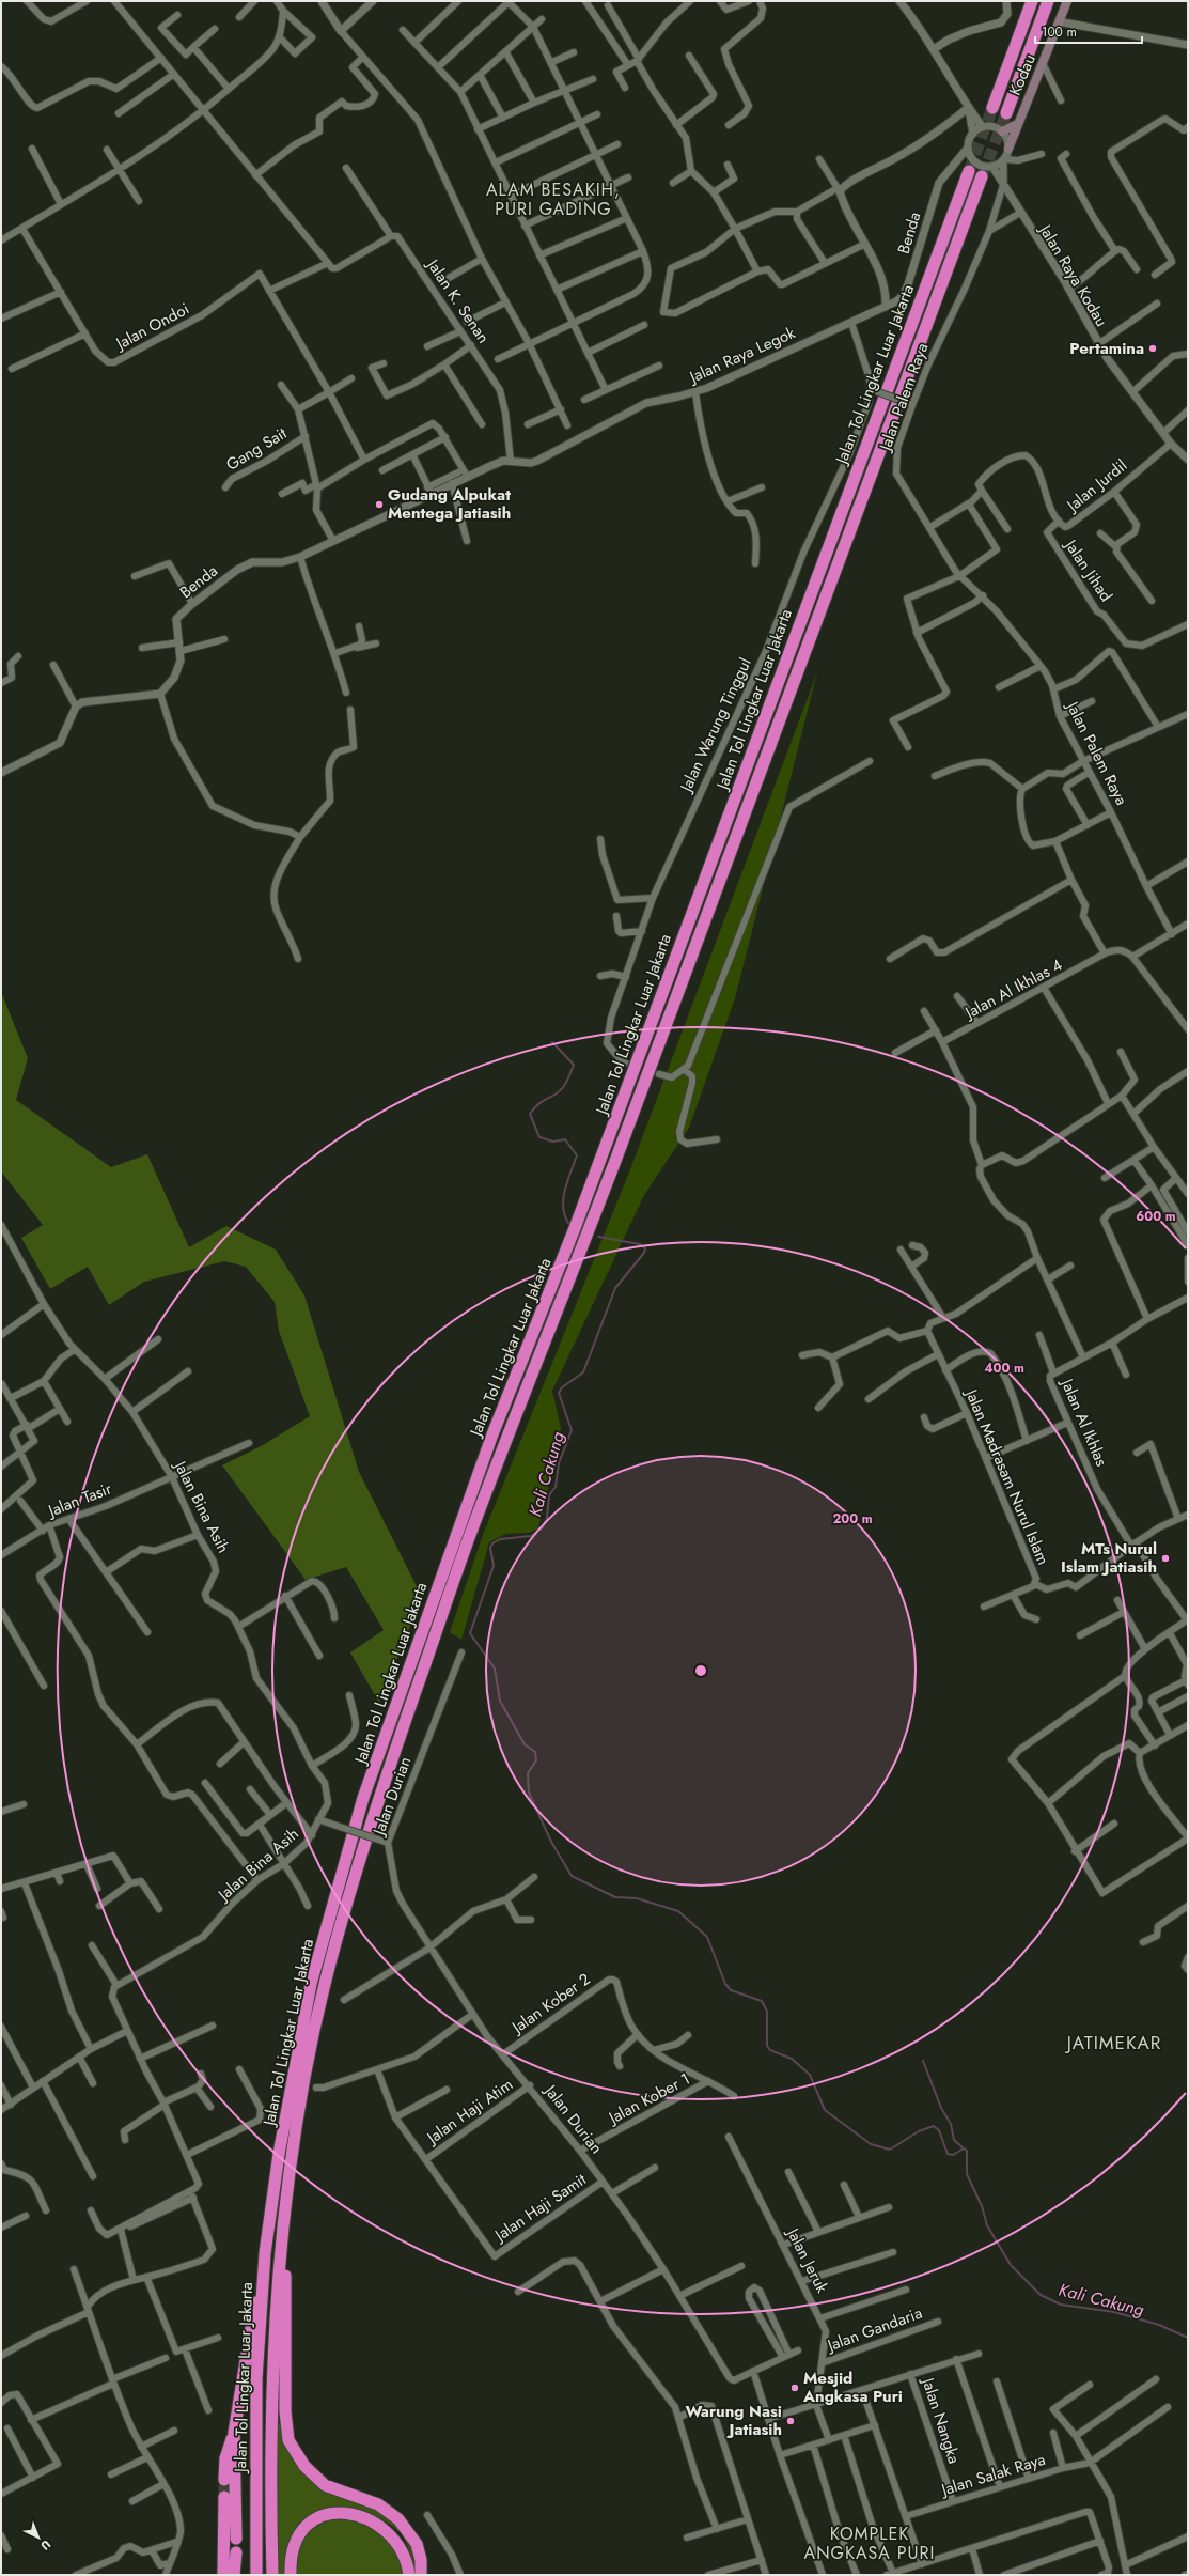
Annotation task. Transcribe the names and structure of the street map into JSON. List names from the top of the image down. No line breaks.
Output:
{"streets":{"highway":["Jalan Tol Lingkar Luar Jakarta"],"main road":["Kodau"],"street":["Benda","Jalan Raya Kodau","Jalan K. Senan","Jalan Ondoi","Jalan Raya Legok","Jalan Palem Raya","Gang Sait","Jalan Jurdil","Jalan Jihad","Jalan Warung Tinggul","Jalan Al Ikhlas 4","Jalan Al Ikhlas","Jalan Madrasam Nurul Islam","Jalan Tasir","Jalan Bina Asih","Jalan Durian","Jalan Kober 2","Jalan Kober 1","Jalan Haji Atim","Jalan Haji Samit","Jalan Jeruk","Jalan Gandaria","Jalan Nangka","Jalan Salak Raya"]},"crossings":[["Kodau","Benda"],["Kodau","Jalan Raya Kodau"],["Kodau","Jalan Tol Lingkar Luar Jakarta"],["Benda","Jalan Raya Kodau"],["Benda","Jalan Raya Legok"],["Benda","Jalan Tol Lingkar Luar Jakarta"],["Jalan Raya Kodau","Jalan Tol Lingkar Luar Jakarta"],["Jalan Raya Kodau","Jalan Palem Raya"],["Jalan Raya Kodau","Jalan Jurdil"],["Jalan K. Senan","Jalan Raya Legok"],["Jalan Raya Legok","Jalan Warung Tinggul"],["Jalan Jurdil","Jalan Jihad"],["Jalan Tasir","Jalan Bina Asih"],["Jalan Durian","Jalan Kober 2"],["Jalan Durian","Jalan Kober 1"],["Jalan Durian","Jalan Haji Atim"],["Jalan Durian","Jalan Haji Samit"],["Jalan Haji Atim","Jalan Haji Samit"],["Jalan Jeruk","Jalan Gandaria"],["Jalan Nangka","Jalan Salak Raya"]],"districts":["ALAM BESAKIH, PURI GADING","JATIMEKAR","KOMPLEK ANGKASA PURI"],"water":["Kali Cakung"],"places":["Pertamina","Gudang Alpukat Mentega Jatiasih","MTs Nurul Islam Jatiasih","Mesjid Angkasa Puri","Warung Nasi Jatiasih"],"scale_bar":"100 m","north":"bottom right","rings":["600 m","400 m","200 m"]}
